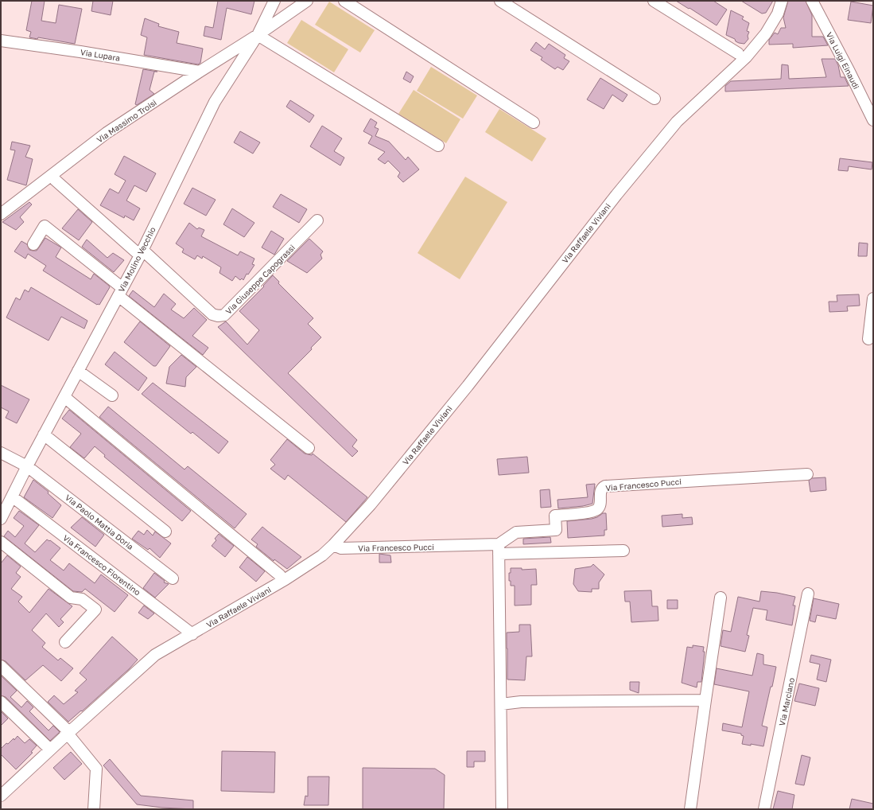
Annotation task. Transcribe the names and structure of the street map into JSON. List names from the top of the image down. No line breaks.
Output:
{"streets":{"street":["Via Lupara","Via Luigi Einaudi","Via Massimo Troisi","Via Raffaele Viviani","Via Molino Vecchio","Via Giuseppe Capograssi","Via Francesco Pucci","Via Paolo Mattia Doria","Via Francesco Fiorentino","Via Marciano"]},"crossings":[["Via Lupara","Via Massimo Troisi"],["Via Massimo Troisi","Via Molino Vecchio"],["Via Raffaele Viviani","Via Francesco Pucci"],["Via Raffaele Viviani","Via Francesco Fiorentino"],["Via Molino Vecchio","Via Giuseppe Capograssi"],["Via Molino Vecchio","Via Paolo Mattia Doria"],["Via Molino Vecchio","Via Francesco Fiorentino"]]}
